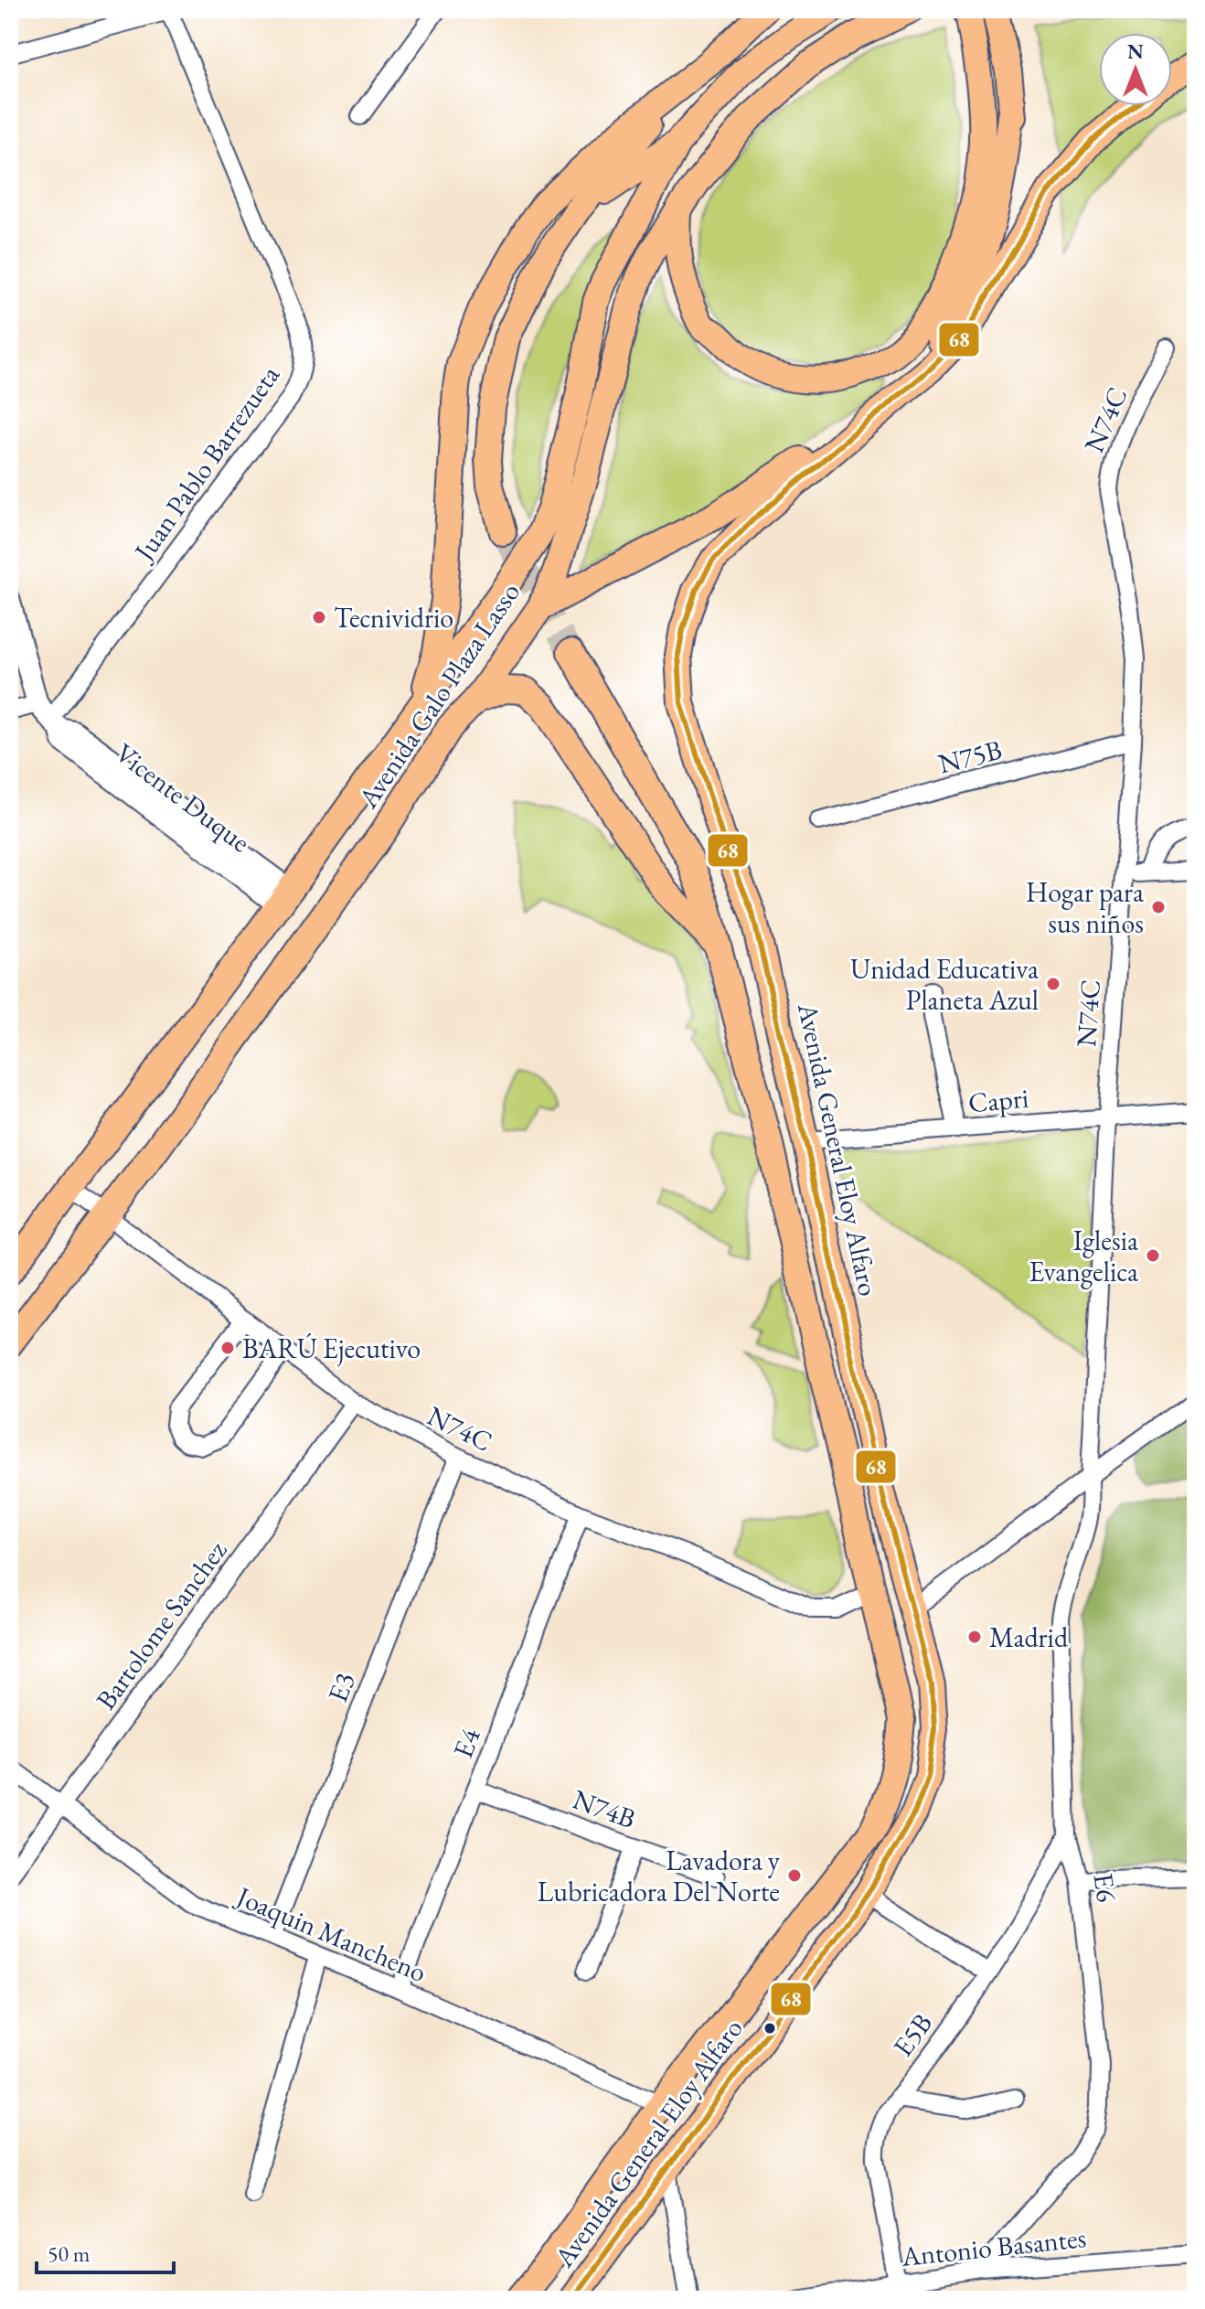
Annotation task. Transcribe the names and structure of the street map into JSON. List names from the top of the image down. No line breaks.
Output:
{"streets":{"main road":["Avenida Galo Plaza Lasso","Avenida General Eloy Alfaro"],"street":["N74C","Juan Pablo Barrezueta","N75B","Vicente Duque","Capri","Bartolome Sanchez","E3","E4","N74B","E6","Joaquin Mancheno","E5B","Antonio Basantes"]},"crossings":[["N74C","Avenida Galo Plaza Lasso"],["N74C","N75B"],["N74C","Capri"],["N74C","Avenida General Eloy Alfaro"],["N74C","Bartolome Sanchez"],["N74C","E3"],["N74C","E4"],["N74C","E6"],["Juan Pablo Barrezueta","Vicente Duque"],["Avenida Galo Plaza Lasso","Vicente Duque"],["Capri","Avenida General Eloy Alfaro"],["Avenida General Eloy Alfaro","Joaquin Mancheno"],["Bartolome Sanchez","Joaquin Mancheno"],["E3","Joaquin Mancheno"],["E4","N74B"],["E4","Joaquin Mancheno"],["E6","E5B"],["E6","Antonio Basantes"],["E5B","Antonio Basantes"]],"places":["Tecnividrio","Hogar para sus niños","Unidad Educativa Planeta Azul","Iglesia Evangelica","BARÚ Ejecutivo","Madrid","Lavadora y Lubricadora Del Norte"],"lines":["transit line 68"],"scale_bar":"50 m","north":"top"}
